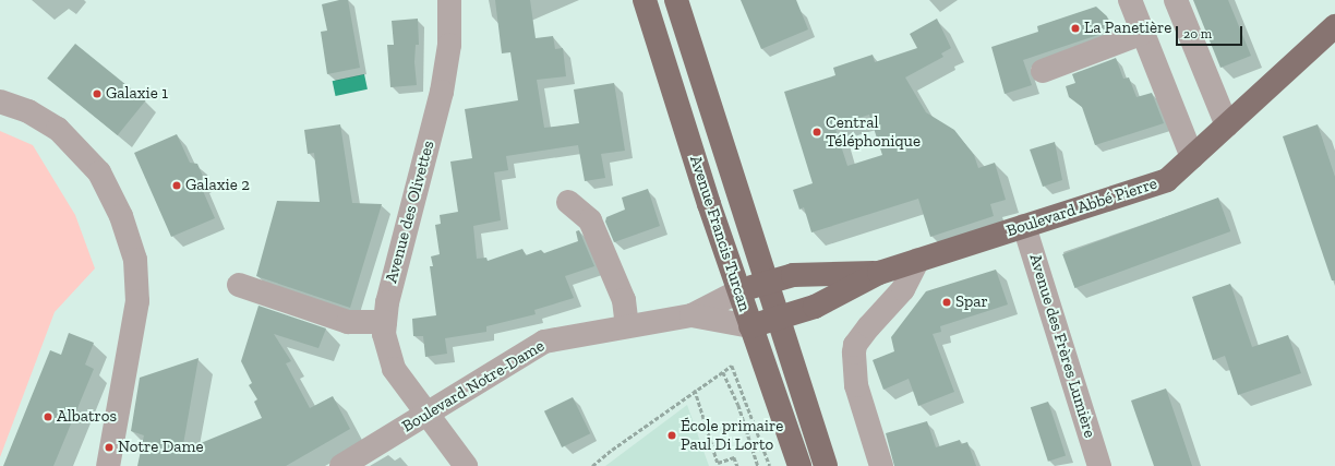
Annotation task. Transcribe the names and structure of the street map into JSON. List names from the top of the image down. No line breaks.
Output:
{"streets":{"main road":["Boulevard Abbé Pierre","Avenue Francis Turcan","Boulevard Notre-Dame"],"street":["Avenue des Olivettes","Avenue des Frères Lumière"]},"crossings":[["Boulevard Abbé Pierre","Avenue Francis Turcan"],["Boulevard Abbé Pierre","Avenue des Frères Lumière"],["Boulevard Abbé Pierre","Boulevard Notre-Dame"],["Avenue des Olivettes","Boulevard Notre-Dame"],["Avenue Francis Turcan","Boulevard Notre-Dame"]],"places":["La Panetière","Galaxie 1","Central Téléphonique","Galaxie 2","Spar","Albatros","École primaire Paul Di Lorto","Notre Dame"],"scale_bar":"20 m"}
